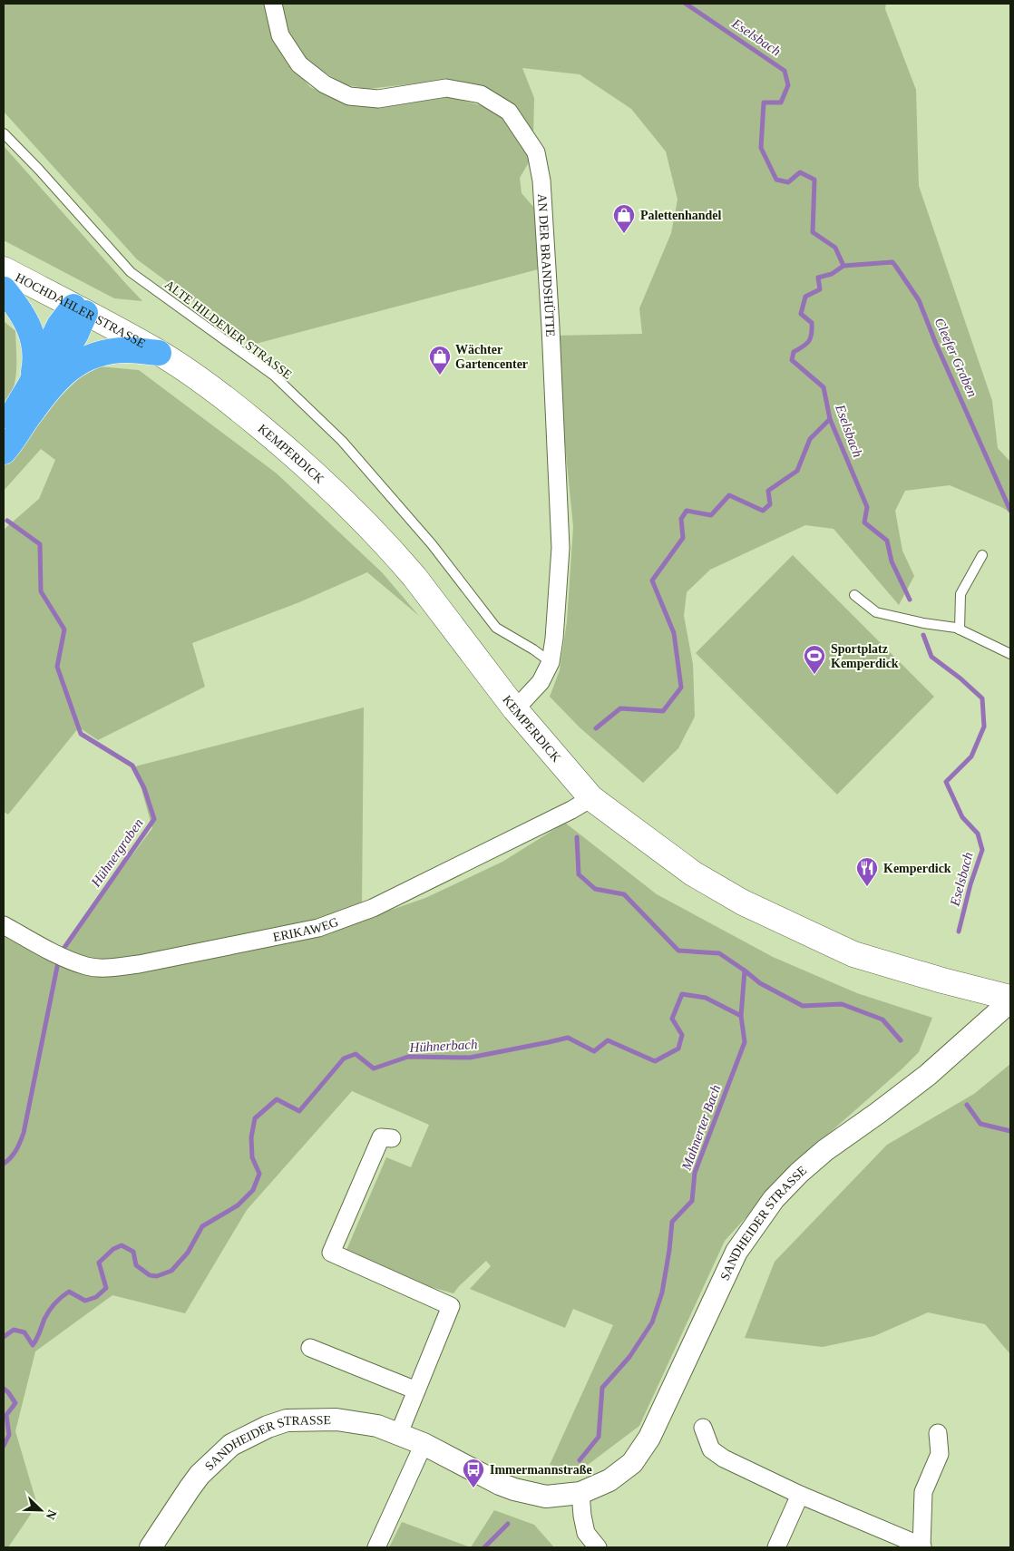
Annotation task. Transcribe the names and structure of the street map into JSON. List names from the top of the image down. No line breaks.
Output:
{"streets":{"main road":["HOCHDAHLER STRASSE","KEMPERDICK"],"street":["AN DER BRANDSHÜTTE","ERIKAWEG","SANDHEIDER STRASSE"],"lane":["ALTE HILDENER STRASSE"]},"crossings":[["AN DER BRANDSHÜTTE","ALTE HILDENER STRASSE"],["AN DER BRANDSHÜTTE","KEMPERDICK"],["HOCHDAHLER STRASSE","KEMPERDICK"],["KEMPERDICK","ERIKAWEG"]],"water":["Eselsbach","Cleefer Graben","Hühnergraben","Hühnerbach","Mahnerter Bach"],"places":{"shop":["Palettenhandel","Wächter Gartencenter"],"sports":["Sportplatz Kemperdick"],"restaurant":["Kemperdick"],"bus stop":["Immermannstraße"]},"north":"bottom right"}
